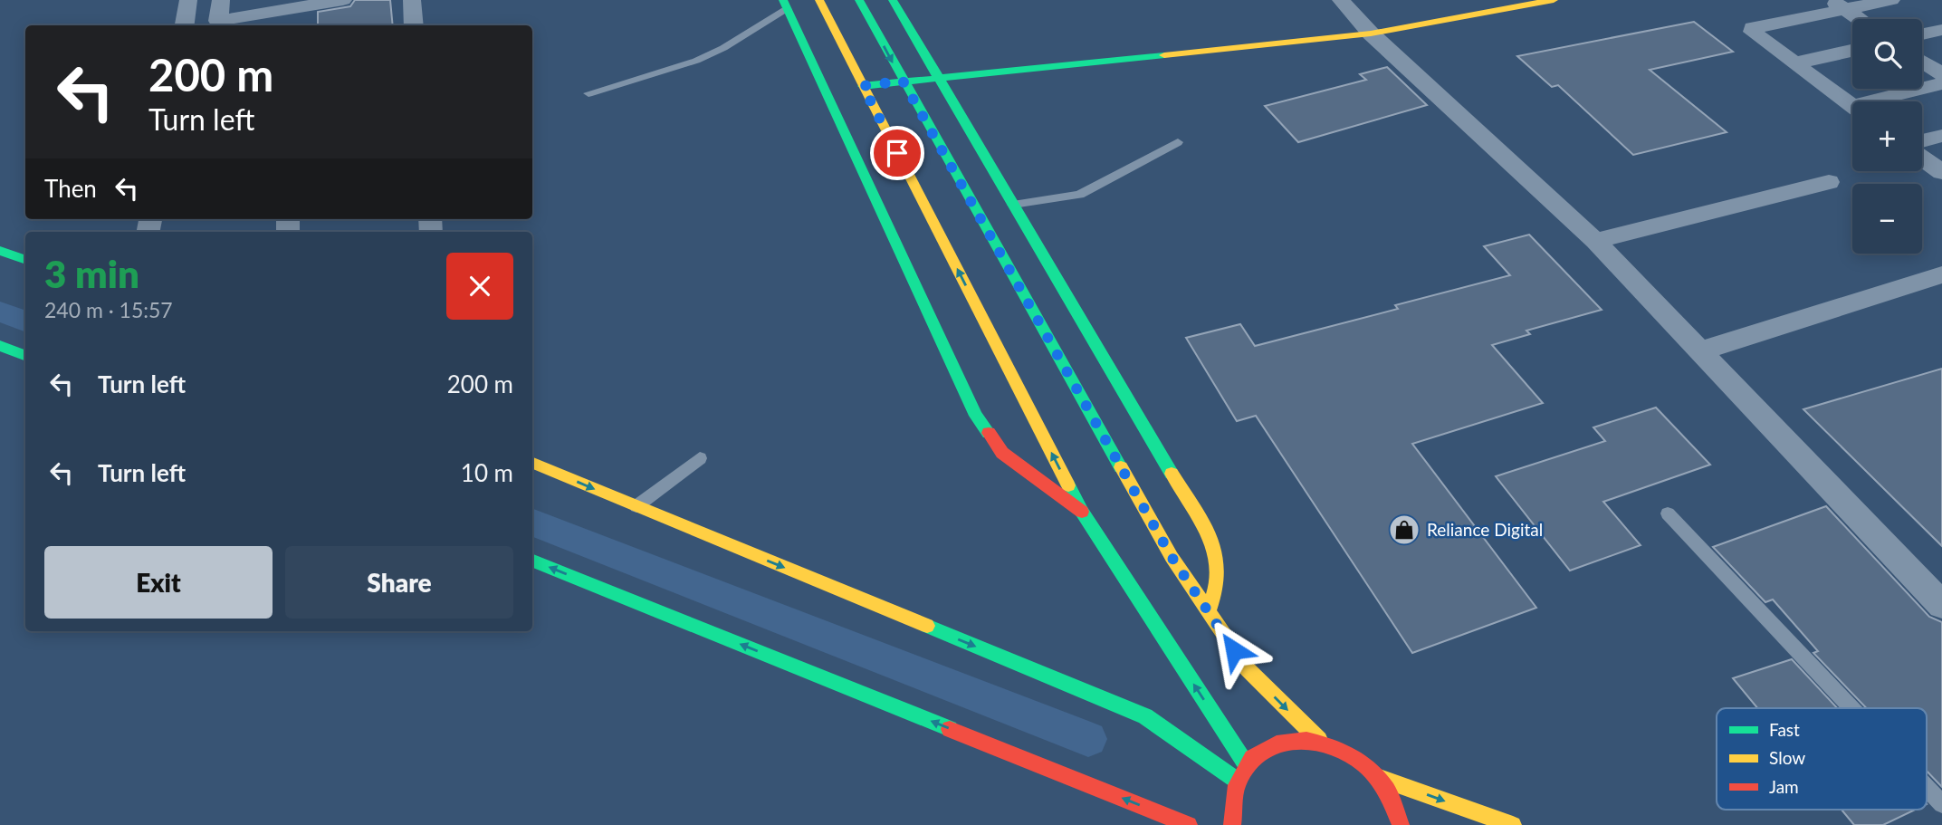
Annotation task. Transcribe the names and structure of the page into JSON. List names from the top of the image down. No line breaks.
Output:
{"places":{"shop":["Reliance Digital"]},"legend":["Fast","Slow","Jam"],"page":{"map_buttons":["+","−"],"turn":["200 m","Turn left"],"then":"Then","heading":["3 min","240 m · 15:57"],"list":[{"name":"Turn left","value":"200 m"},{"name":"Turn left","value":"10 m"}],"buttons":["Exit","Share"]}}
